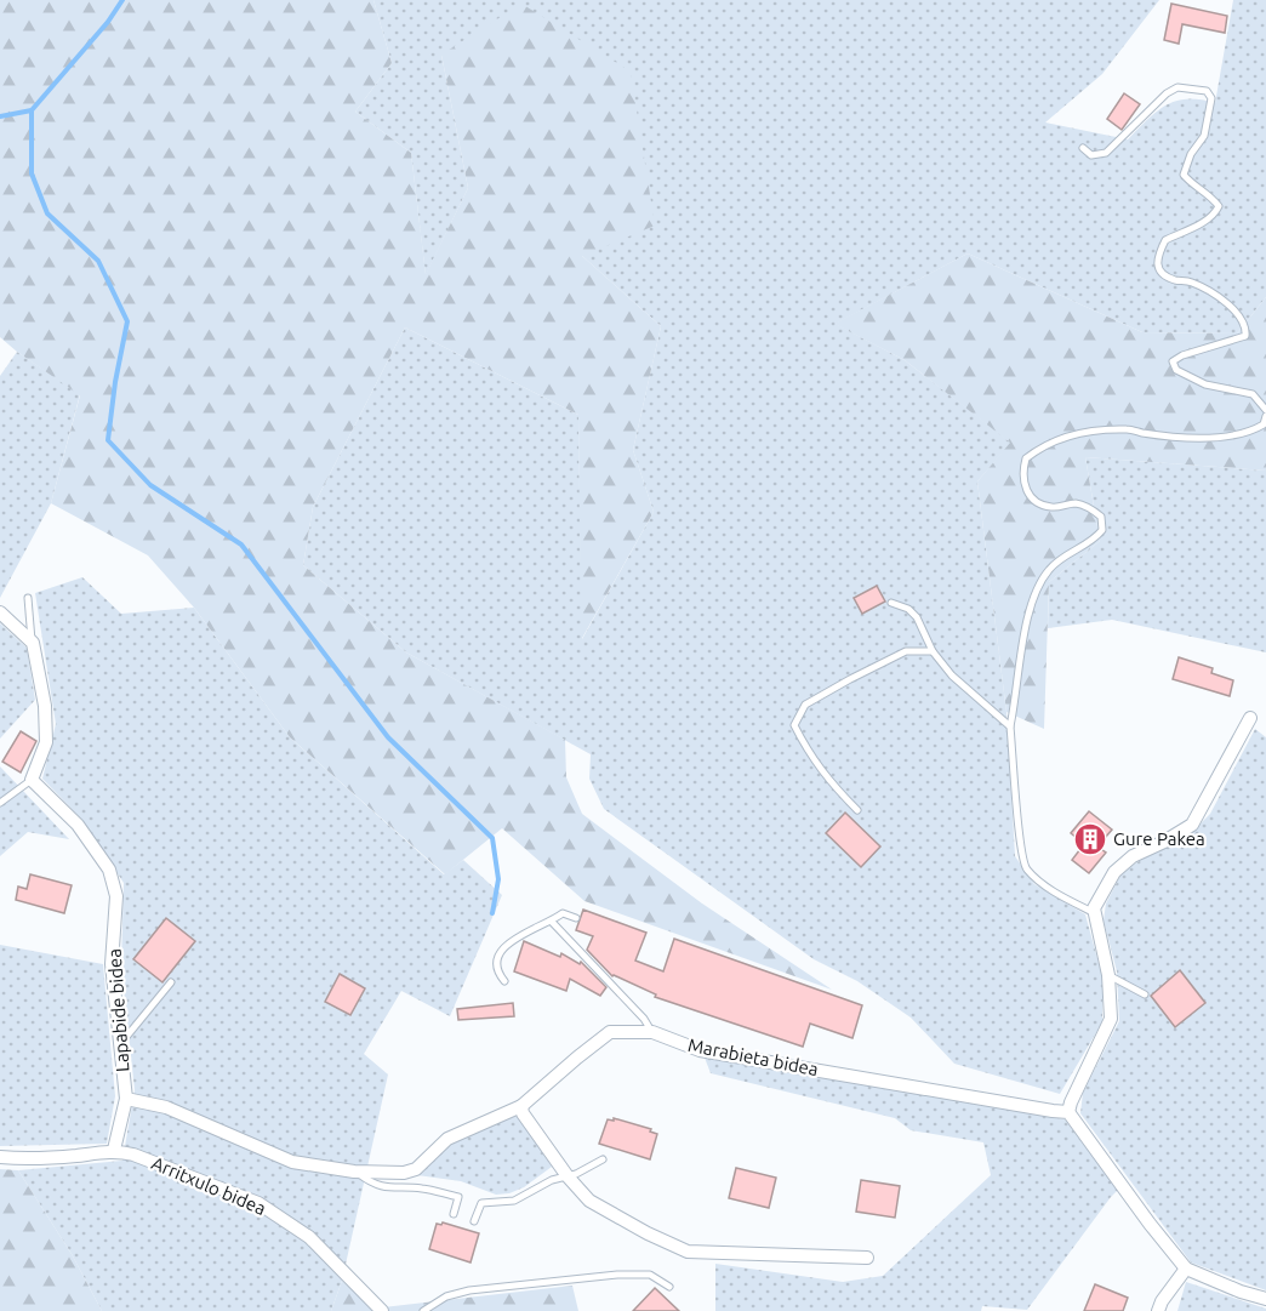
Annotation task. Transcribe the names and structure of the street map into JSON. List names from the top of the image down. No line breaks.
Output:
{"streets":{"street":["Lapabide bidea","Marabieta bidea","Arritxulo bidea"]},"crossings":[["Lapabide bidea","Marabieta bidea"],["Lapabide bidea","Arritxulo bidea"]],"places":{"building":["Gure Pakea"]}}
